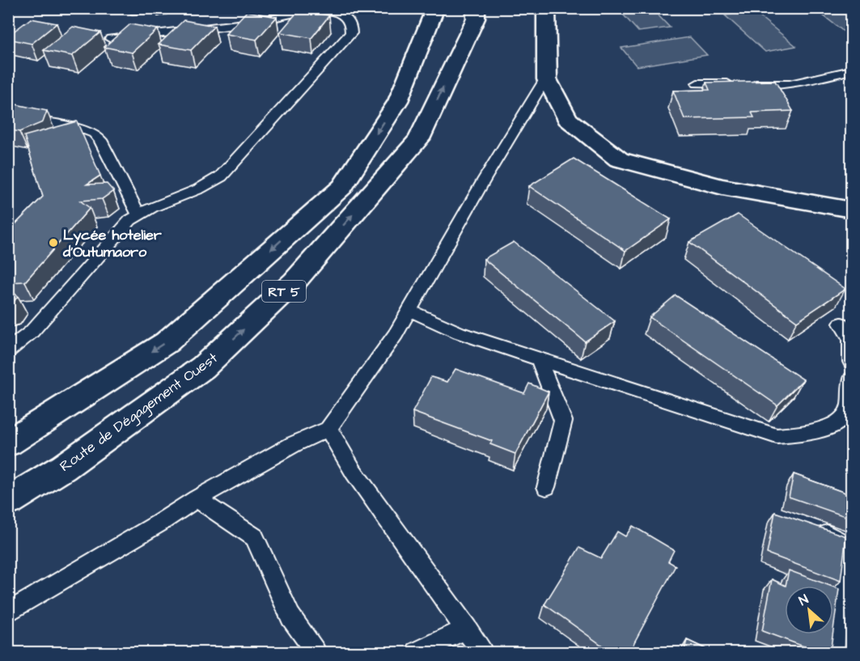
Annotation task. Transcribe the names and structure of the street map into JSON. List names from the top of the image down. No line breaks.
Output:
{"streets":{"main road":["RT 5","Route de Dégagement Ouest"]},"places":["Lycée hotelier d'Outumaoro"],"north":"top left"}
